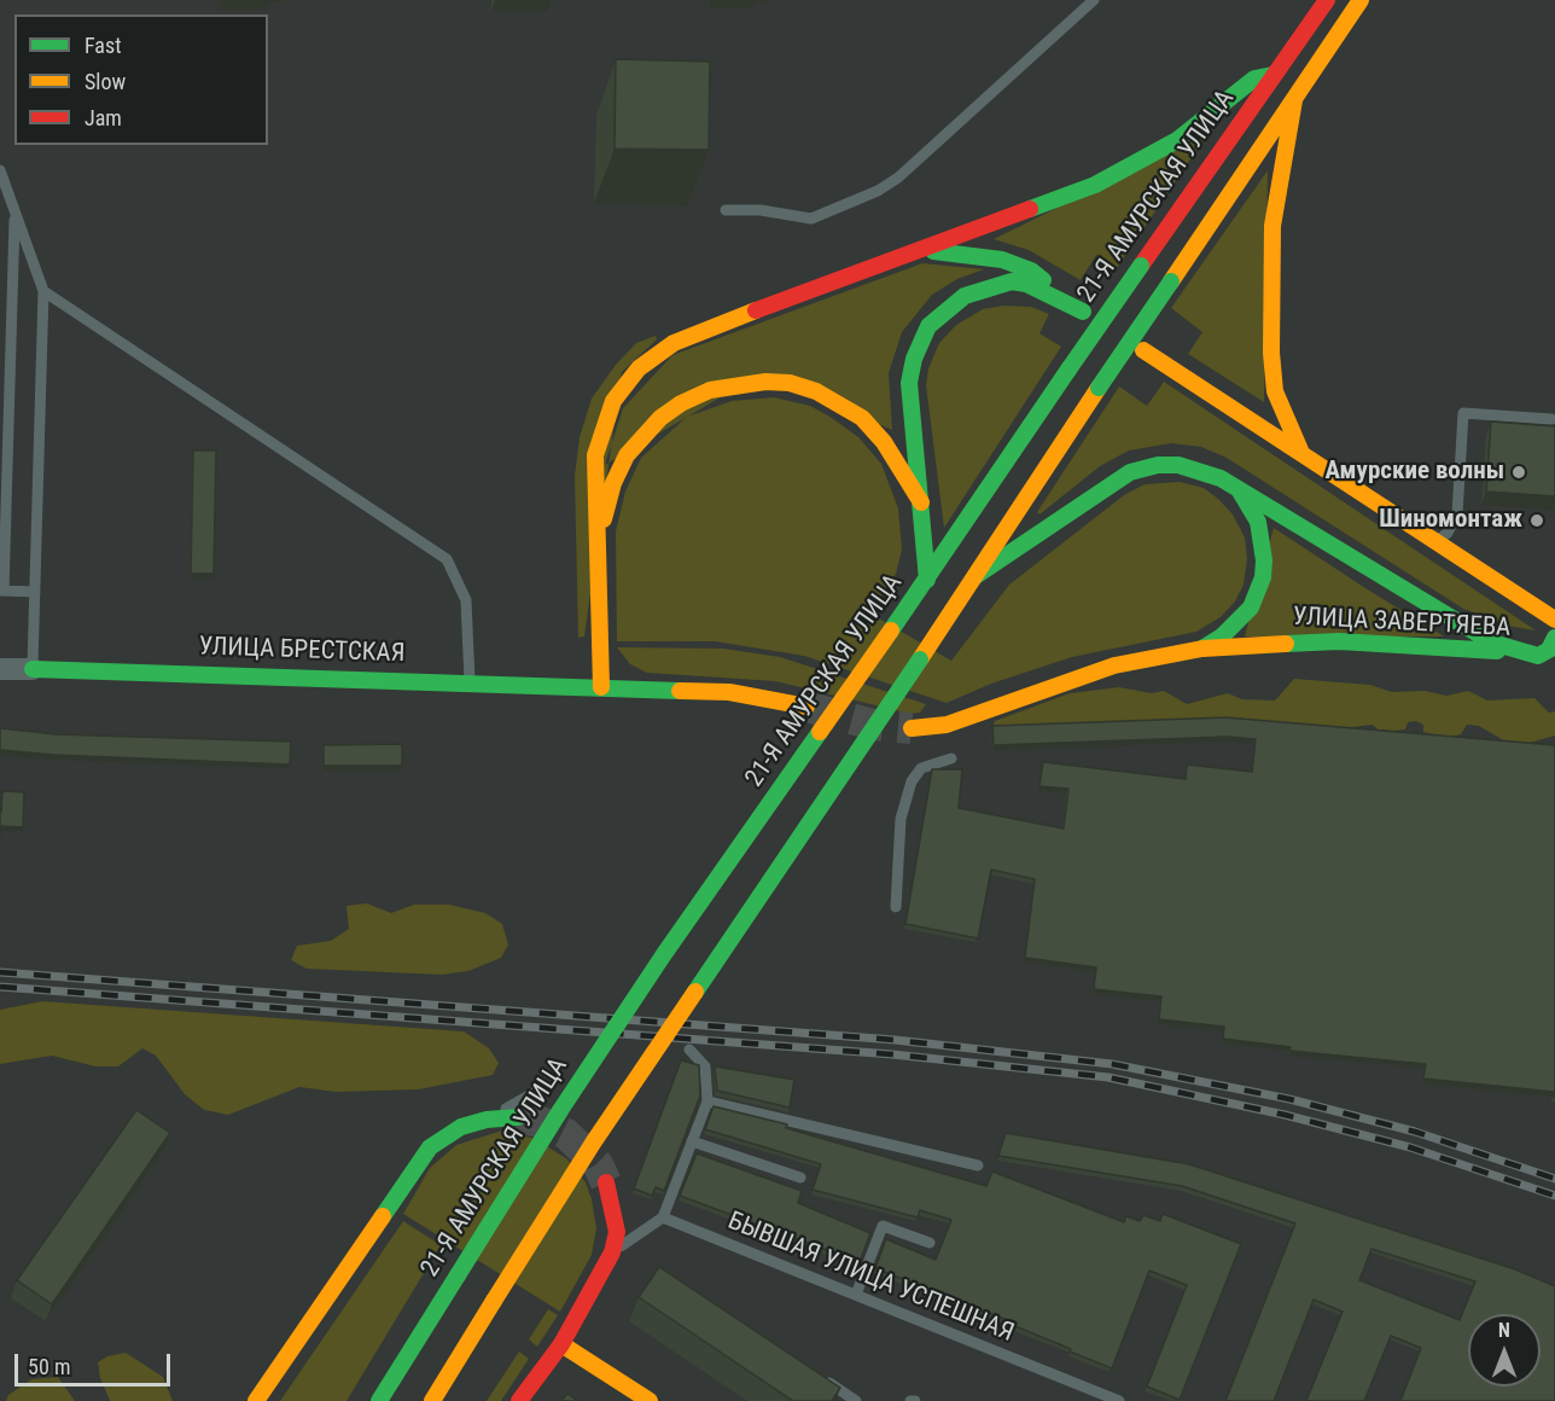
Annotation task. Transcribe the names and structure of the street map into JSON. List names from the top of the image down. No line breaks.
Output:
{"streets":{"main road":["21-Я АМУРСКАЯ УЛИЦА","УЛИЦА ЗАВЕРТЯЕВА","УЛИЦА БРЕСТСКАЯ"],"lane":["БЫВШАЯ УЛИЦА УСПЕШНАЯ"]},"places":["Амурские волны","Шиномонтаж"],"legend":["Fast","Slow","Jam"],"scale_bar":"50 m","north":"top"}
